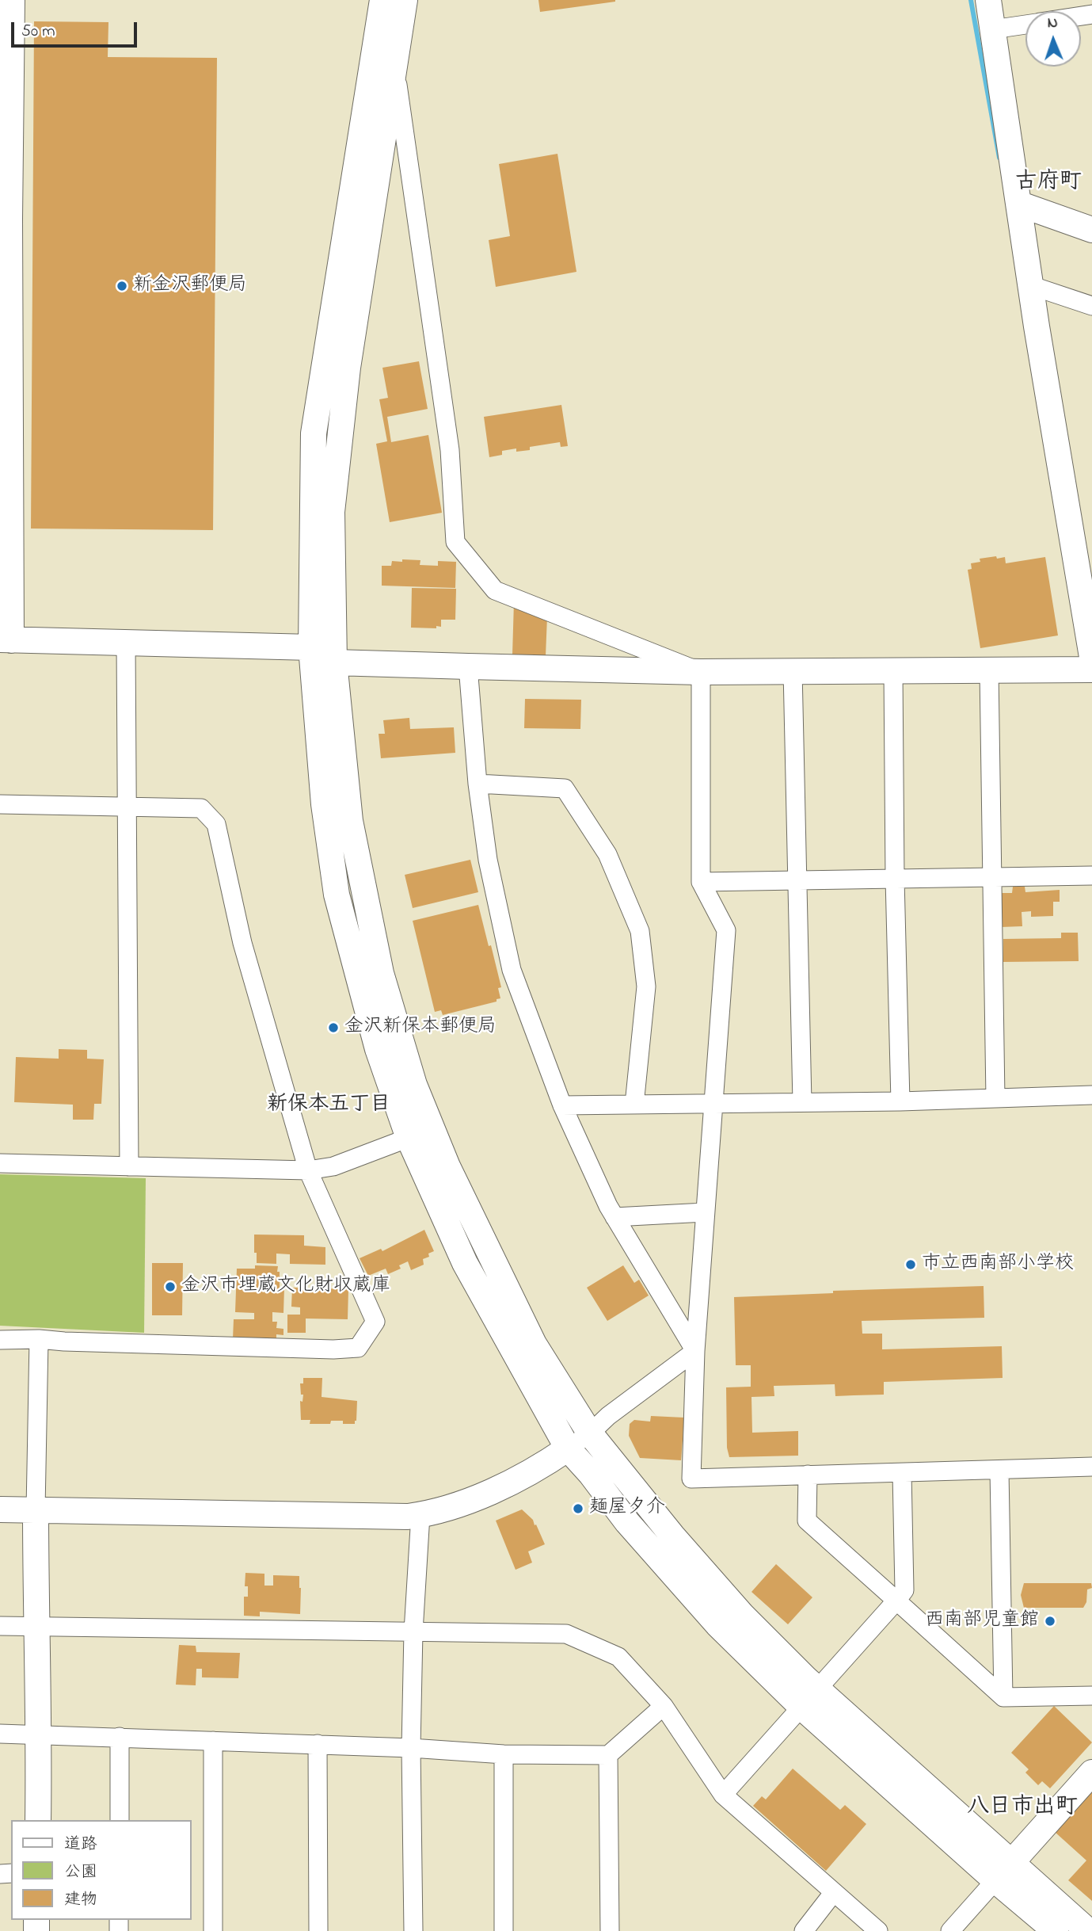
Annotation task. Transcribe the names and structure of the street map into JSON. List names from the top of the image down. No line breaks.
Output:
{"districts":["古府町","新保本五丁目","八日市出町"],"places":["新金沢郵便局","金沢新保本郵便局","市立西南部小学校","金沢市埋蔵文化財収蔵庫","麺屋夕介","西南部児童館"],"legend":["道路","公園","建物"],"scale_bar":"50 m","north":"top"}
